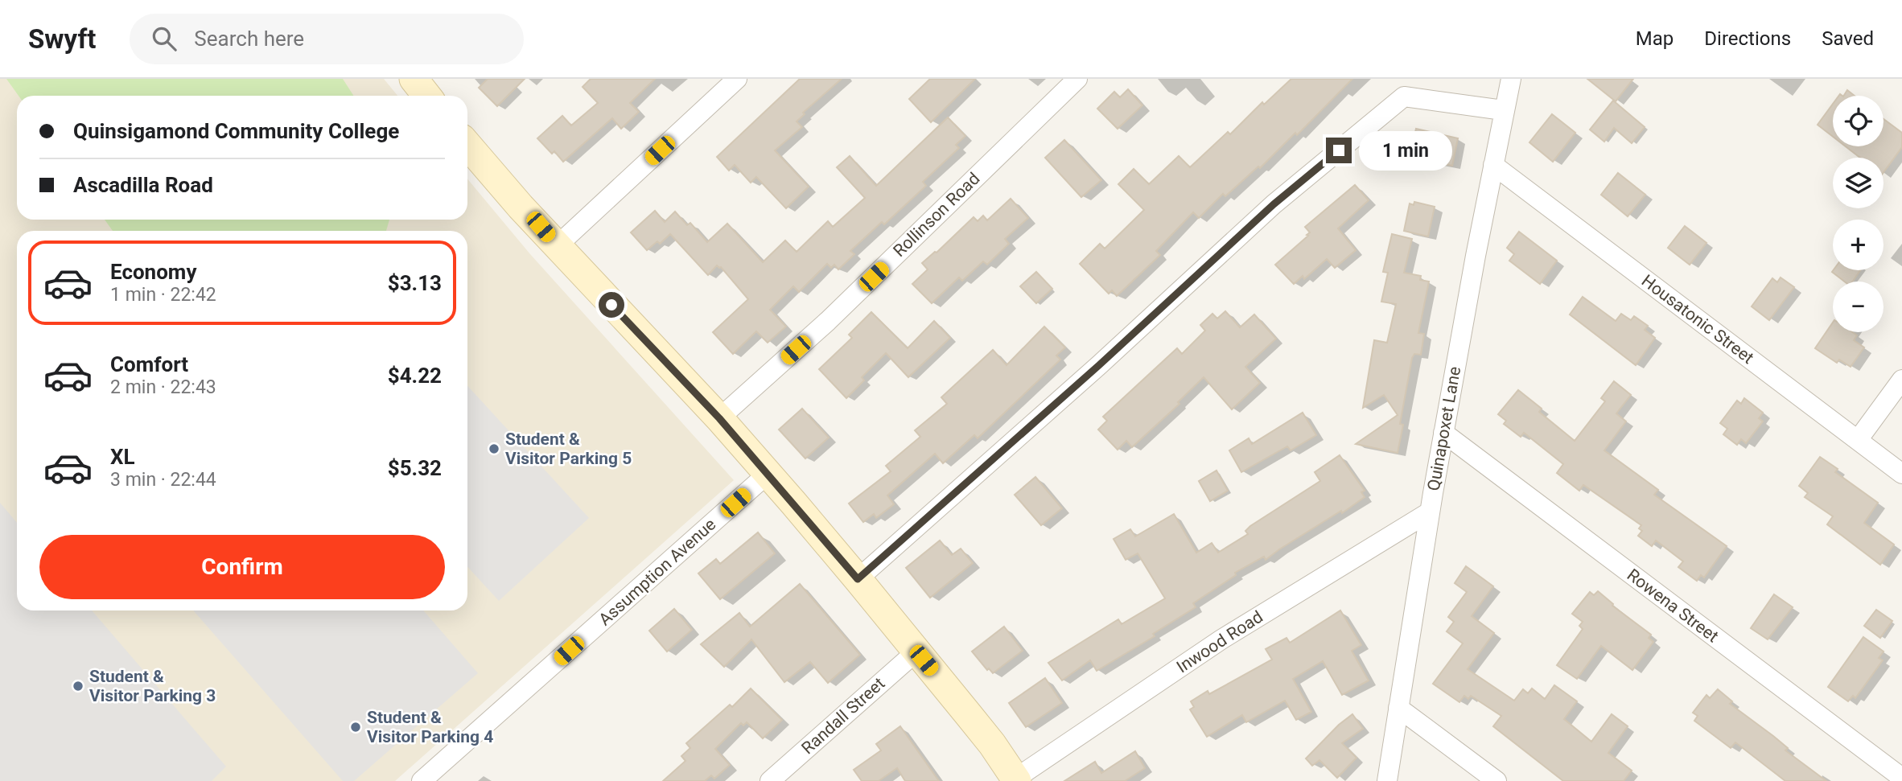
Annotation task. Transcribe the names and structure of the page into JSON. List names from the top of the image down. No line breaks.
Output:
{"streets":{"street":["Rollinson Road","Housatonic Street","Quinapoxet Lane","Assumption Avenue","Rowena Street","Inwood Road","Randall Street"]},"crossings":[["Housatonic Street","Quinapoxet Lane"],["Quinapoxet Lane","Rowena Street"],["Quinapoxet Lane","Inwood Road"]],"places":["Student & Visitor Parking 5","Student & Visitor Parking 3","Student & Visitor Parking 4"],"page":{"header":"Swyft","search":"Search here","nav":["Map","Directions","Saved"],"map_buttons":["+","−"],"banner":["Quinsigamond Community College","Ascadilla Road"],"bubble":"1 min","list":[{"name":"Economy","note":"1 min · 22:42","value":"$3.13"},{"name":"Comfort","note":"2 min · 22:43","value":"$4.22"},{"name":"XL","note":"3 min · 22:44","value":"$5.32"}],"buttons":"Confirm"}}
